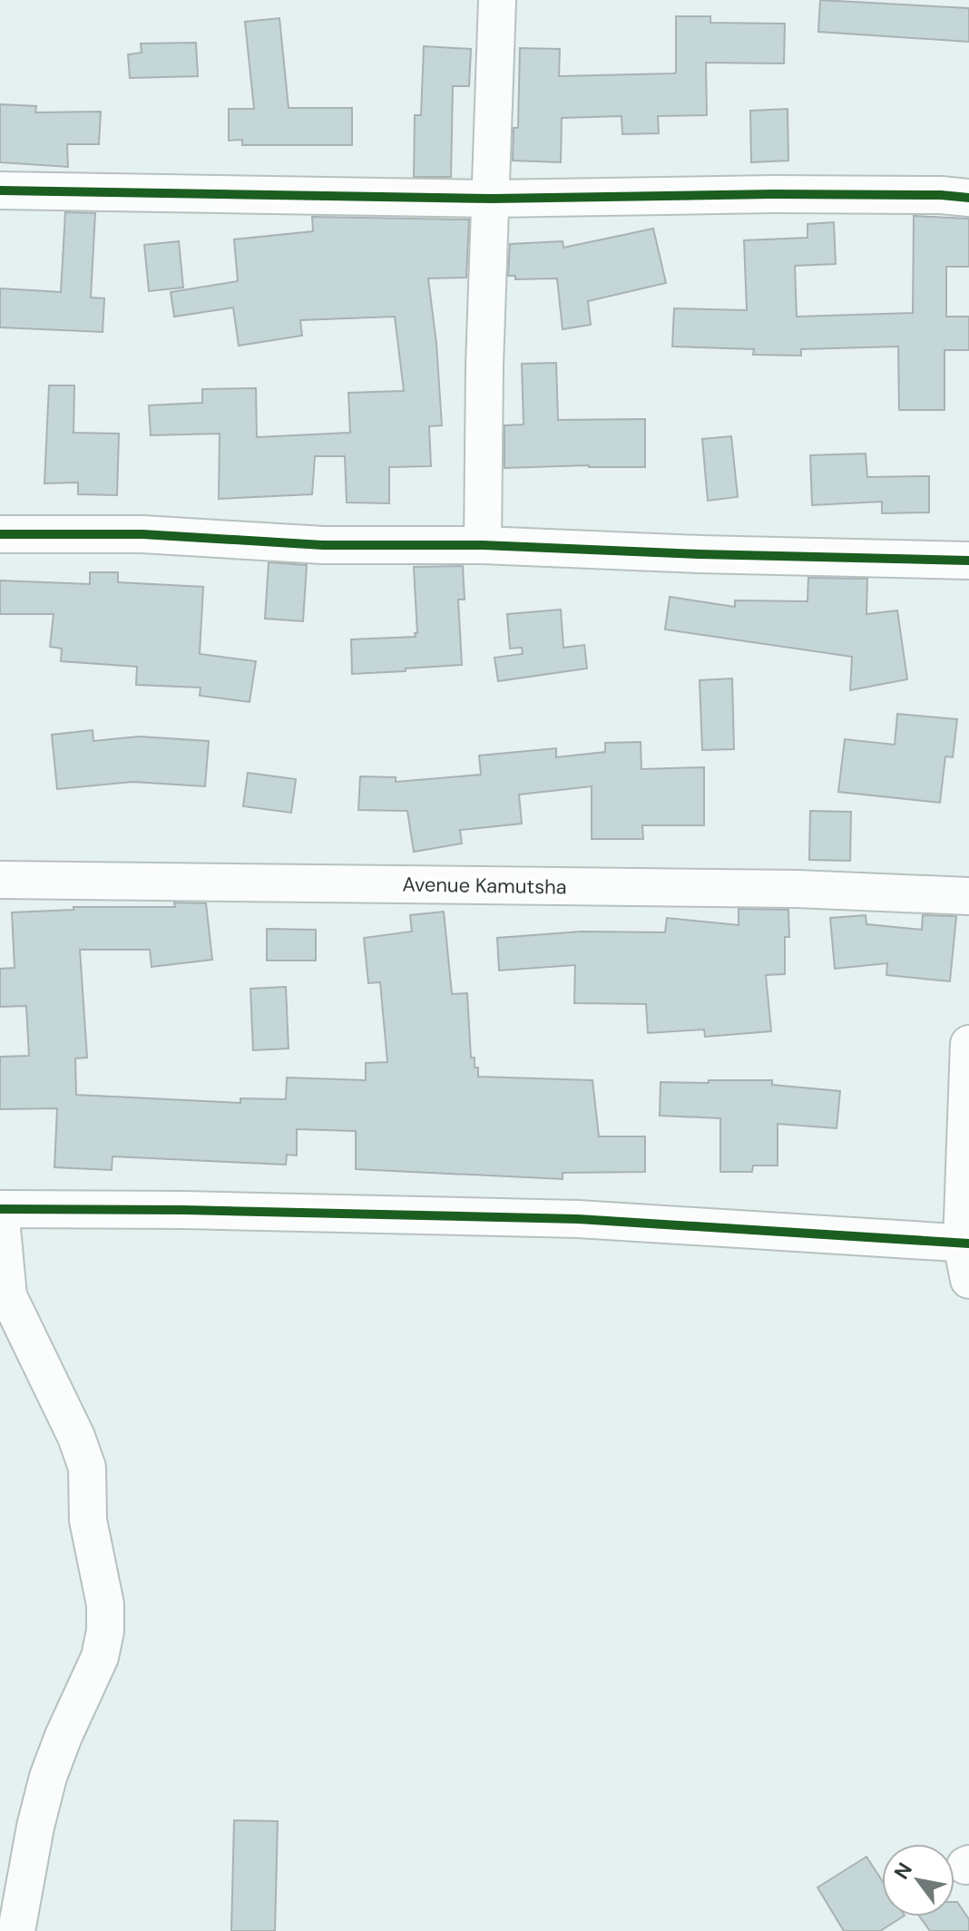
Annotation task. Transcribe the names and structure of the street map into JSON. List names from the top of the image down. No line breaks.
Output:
{"streets":{"street":["Avenue Kamutsha"]},"north":"top left"}
